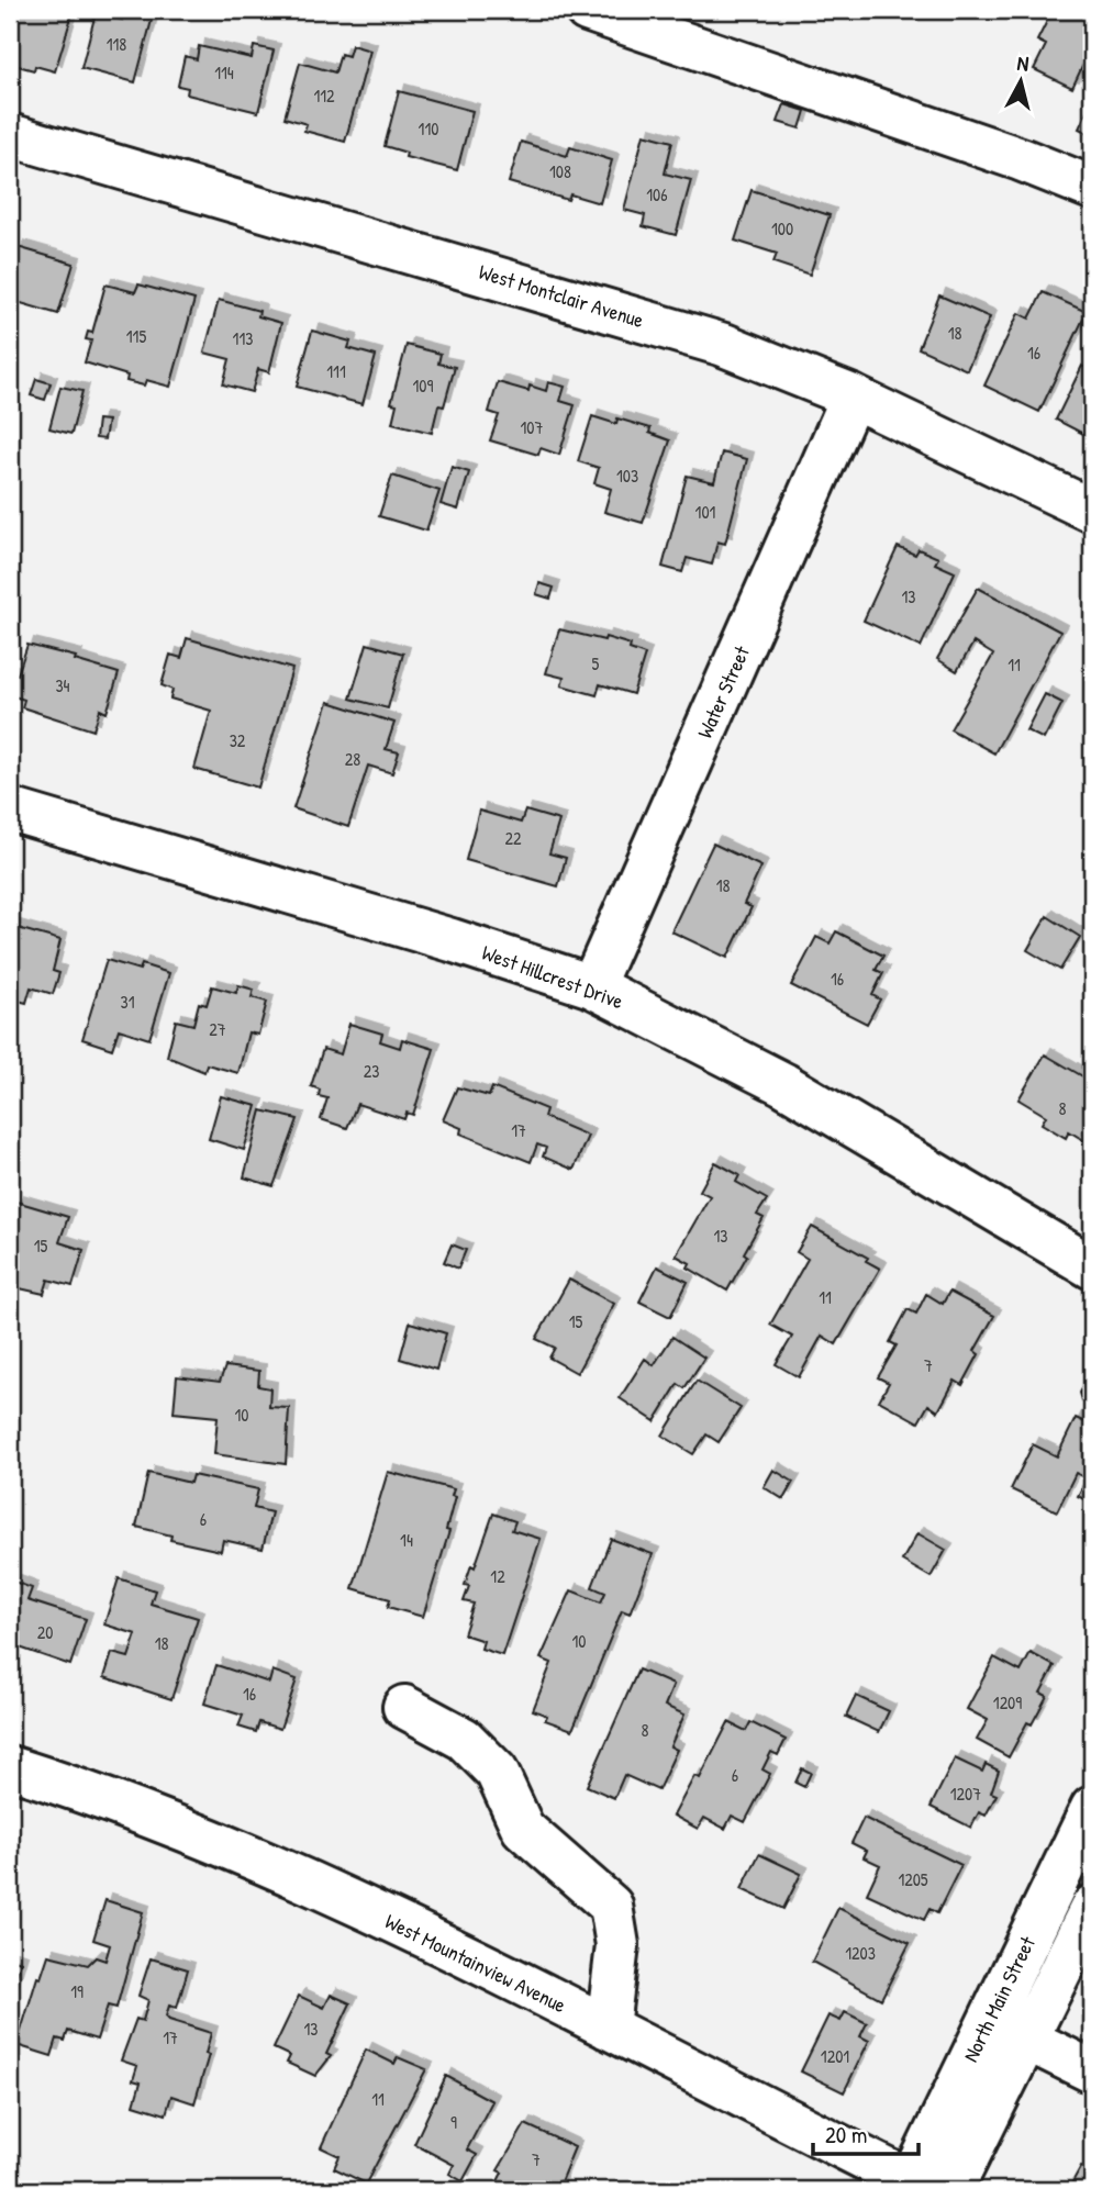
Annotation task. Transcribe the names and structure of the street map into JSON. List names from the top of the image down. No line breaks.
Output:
{"streets":{"street":["West Montclair Avenue","Water Street","West Hillcrest Drive","West Mountainview Avenue","North Main Street"]},"crossings":[["West Montclair Avenue","Water Street"],["Water Street","West Hillcrest Drive"],["West Mountainview Avenue","North Main Street"]],"house_numbers":["118","114","112","110","108","106","100","18","115","113","16","111","109","107","103","101","13","5","11","34","32","28","22","18","16","31","27","23","8","17","13","15","11","15","7","10","6","14","12","20","10","18","16","1209","8","6","1207","1205","1203","19","13","17","1201","11","9","7"],"scale_bar":"20 m","north":"top"}
